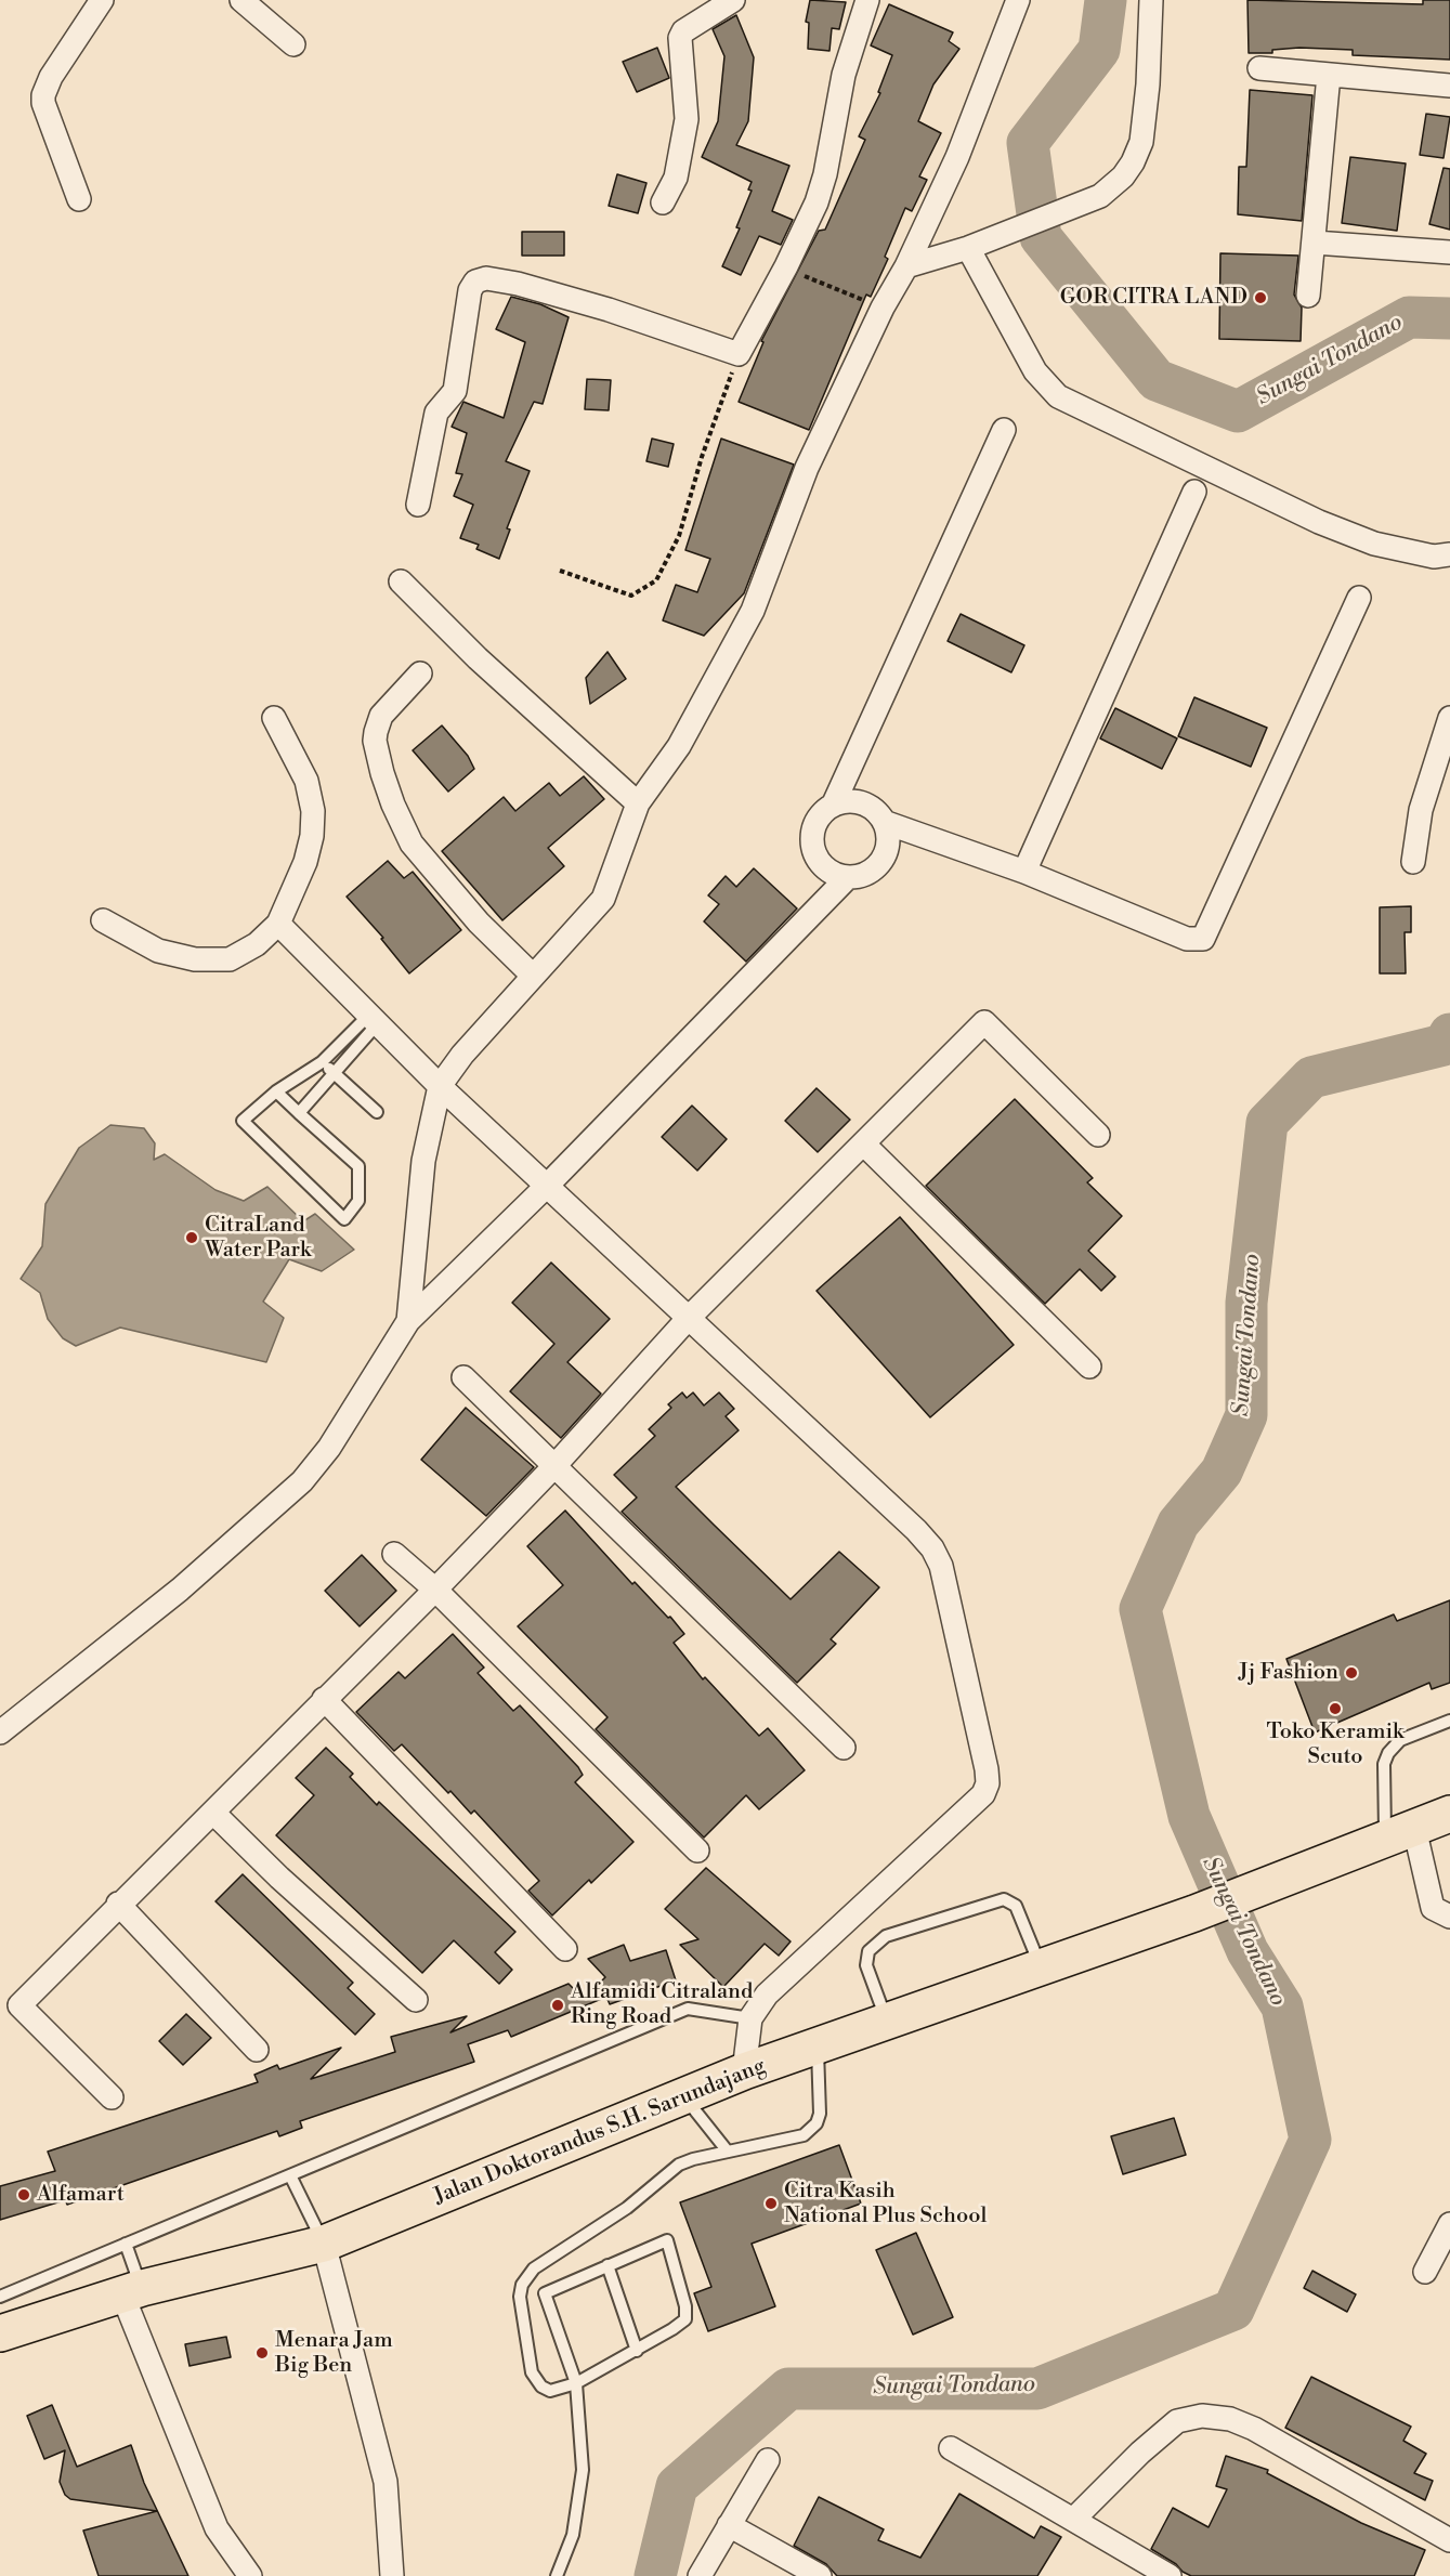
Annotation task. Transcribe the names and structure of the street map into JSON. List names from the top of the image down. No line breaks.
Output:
{"streets":{"highway":["Jalan Doktorandus S.H. Sarundajang"]},"water":["Sungai Tondano"],"places":["GOR CITRA LAND","CitraLand Water Park","Jj Fashion","Toko Keramik Scuto","Alfamidi Citraland Ring Road","Alfamart","Citra Kasih National Plus School","Menara Jam Big Ben"]}
